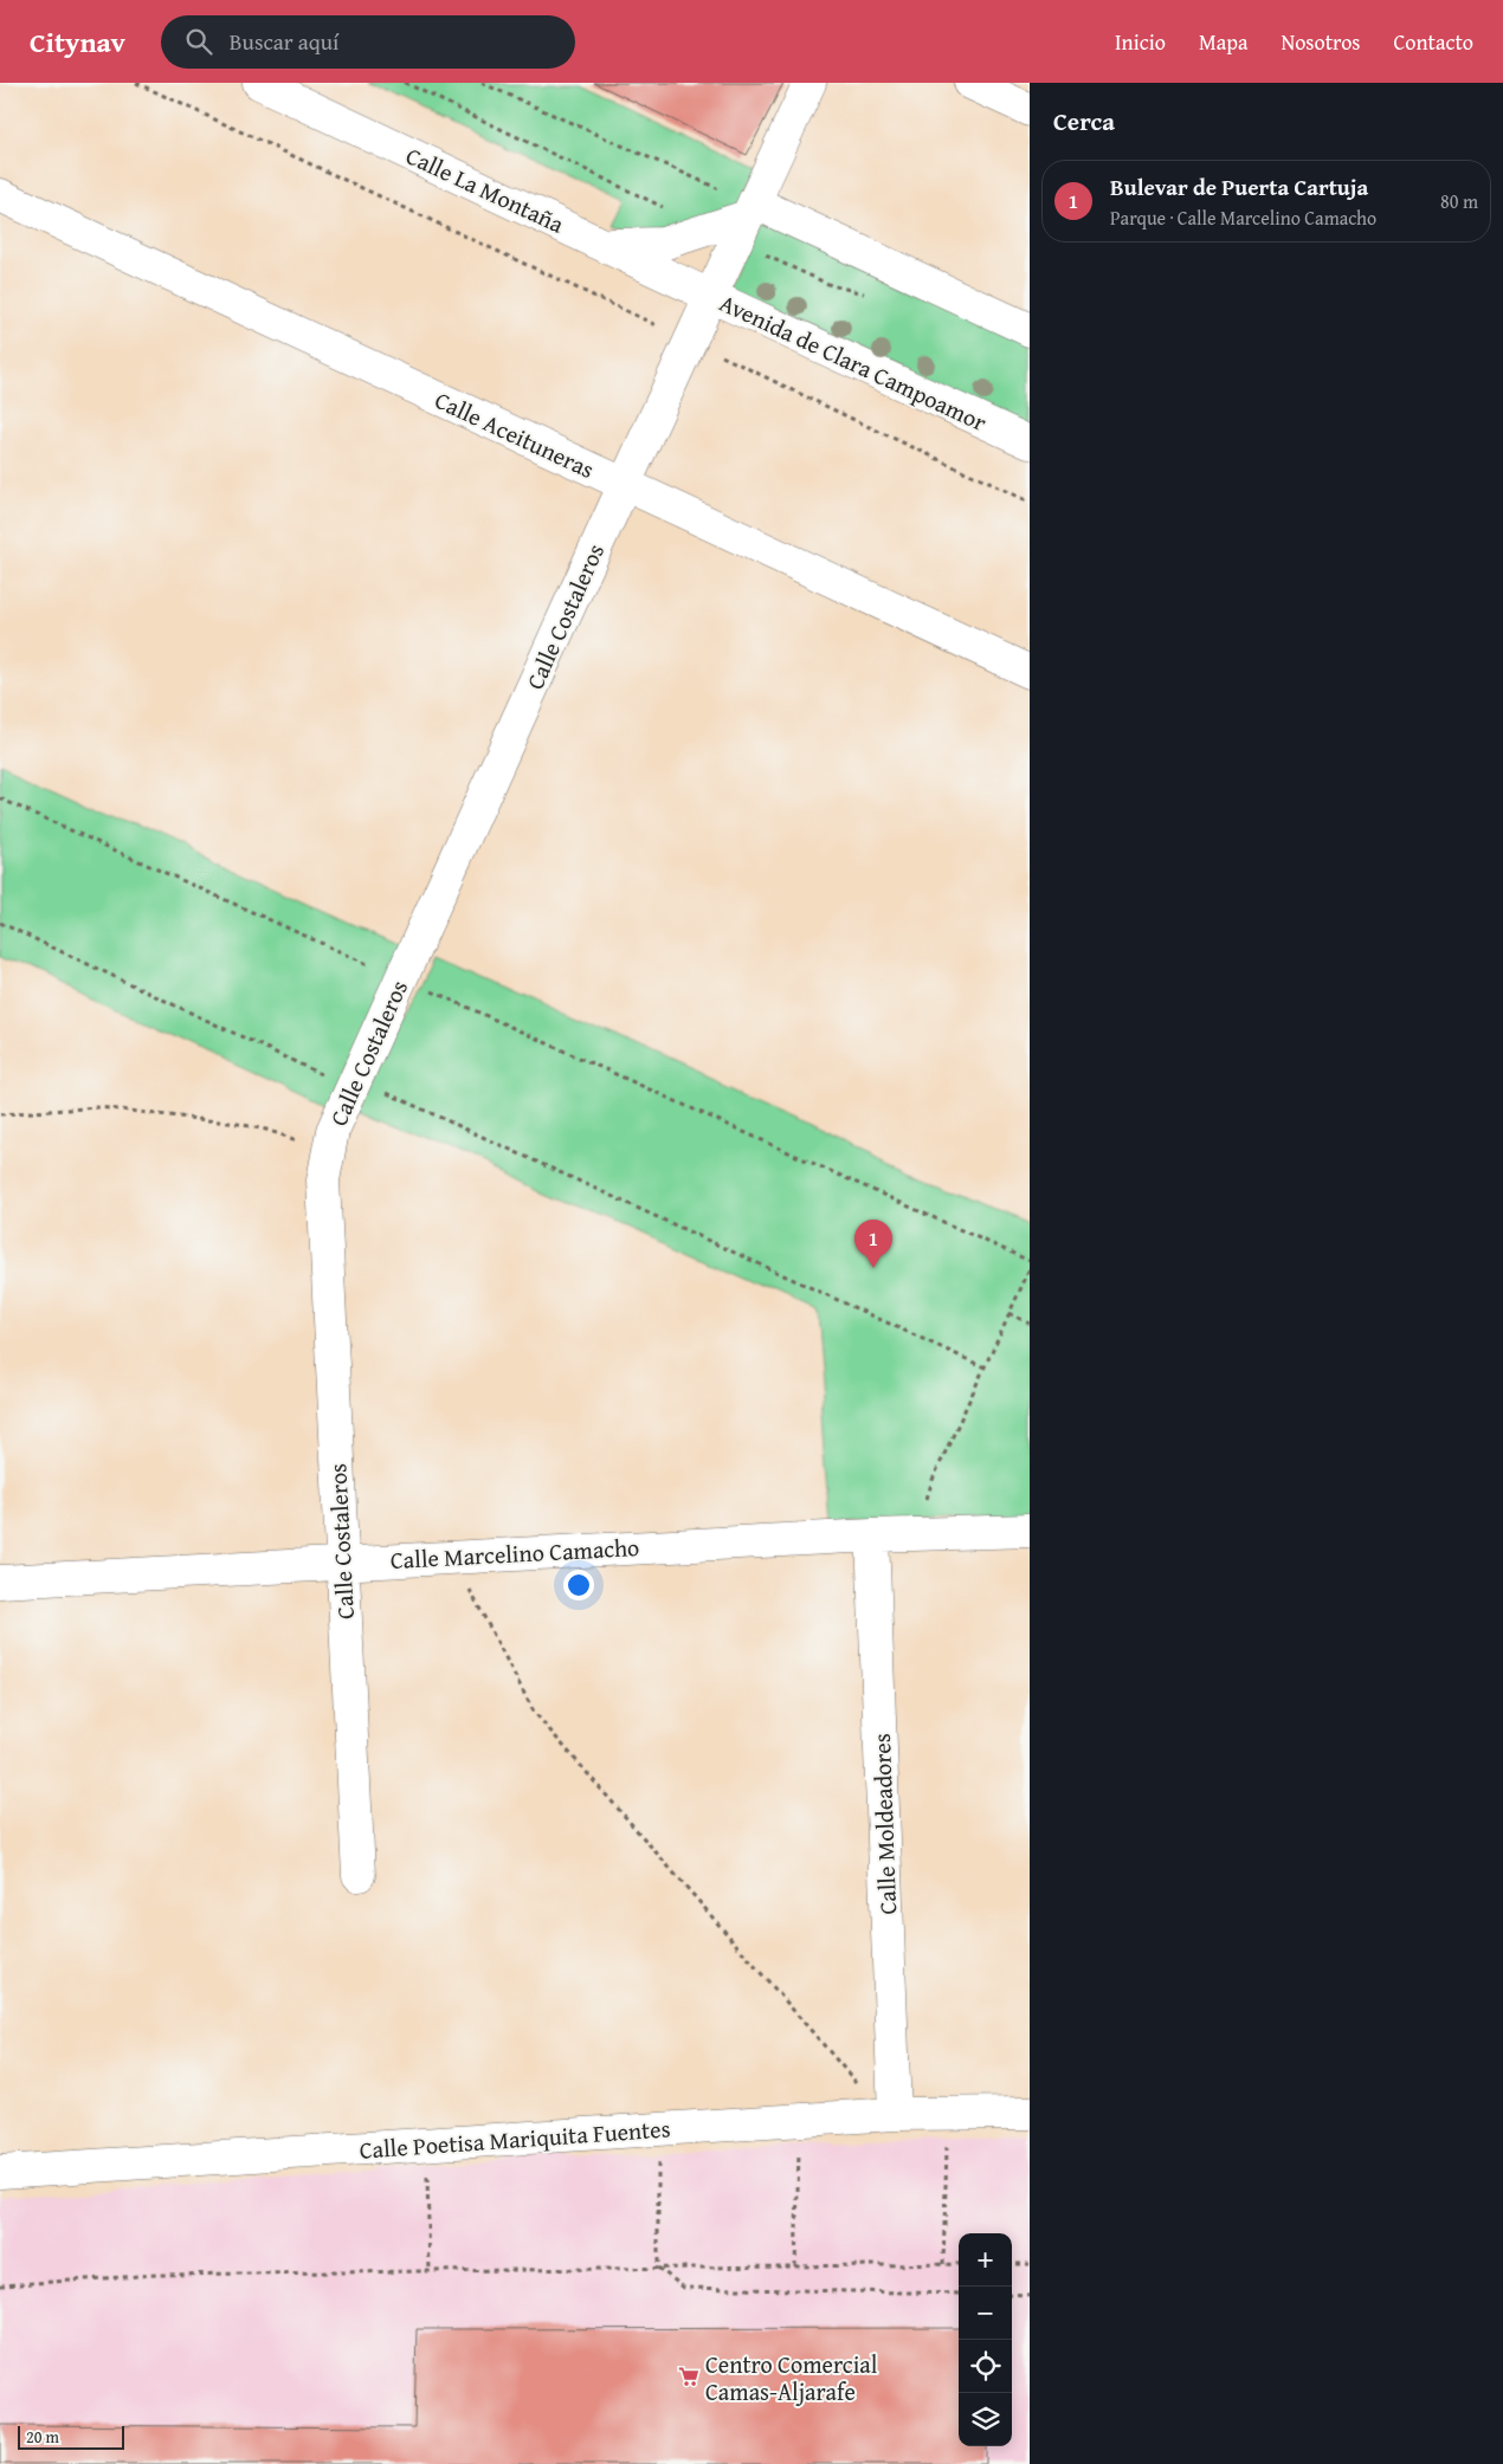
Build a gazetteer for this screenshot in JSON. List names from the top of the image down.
{
  "streets": {
    "street": [
      "Calle La Montaña",
      "Avenida de Clara Campoamor",
      "Calle Aceituneras",
      "Calle Costaleros",
      "Calle Marcelino Camacho",
      "Calle Moldeadores",
      "Calle Poetisa Mariquita Fuentes"
    ]
  },
  "crossings": [
    ["Calle La Montaña", "Avenida de Clara Campoamor"],
    ["Calle La Montaña", "Calle Costaleros"],
    ["Avenida de Clara Campoamor", "Calle Costaleros"],
    ["Calle Aceituneras", "Calle Costaleros"],
    ["Calle Costaleros", "Calle Marcelino Camacho"],
    ["Calle Marcelino Camacho", "Calle Moldeadores"],
    ["Calle Moldeadores", "Calle Poetisa Mariquita Fuentes"]
  ],
  "places": {
    "supermarket": ["Centro Comercial Camas-Aljarafe"]
  },
  "scale_bar": "20 m",
  "page": {
    "header": "Citynav",
    "search": "Buscar aquí",
    "nav": [
      "Inicio",
      "Mapa",
      "Nosotros",
      "Contacto"
    ],
    "heading": "Cerca",
    "list": [
      {
        "mark": "1",
        "name": "Bulevar de Puerta Cartuja",
        "note": "Parque · Calle Marcelino Camacho",
        "value": "80 m"
      }
    ],
    "pins": "1",
    "map_buttons": ["+", "−"],
    "scale": "20 m"
  }
}
